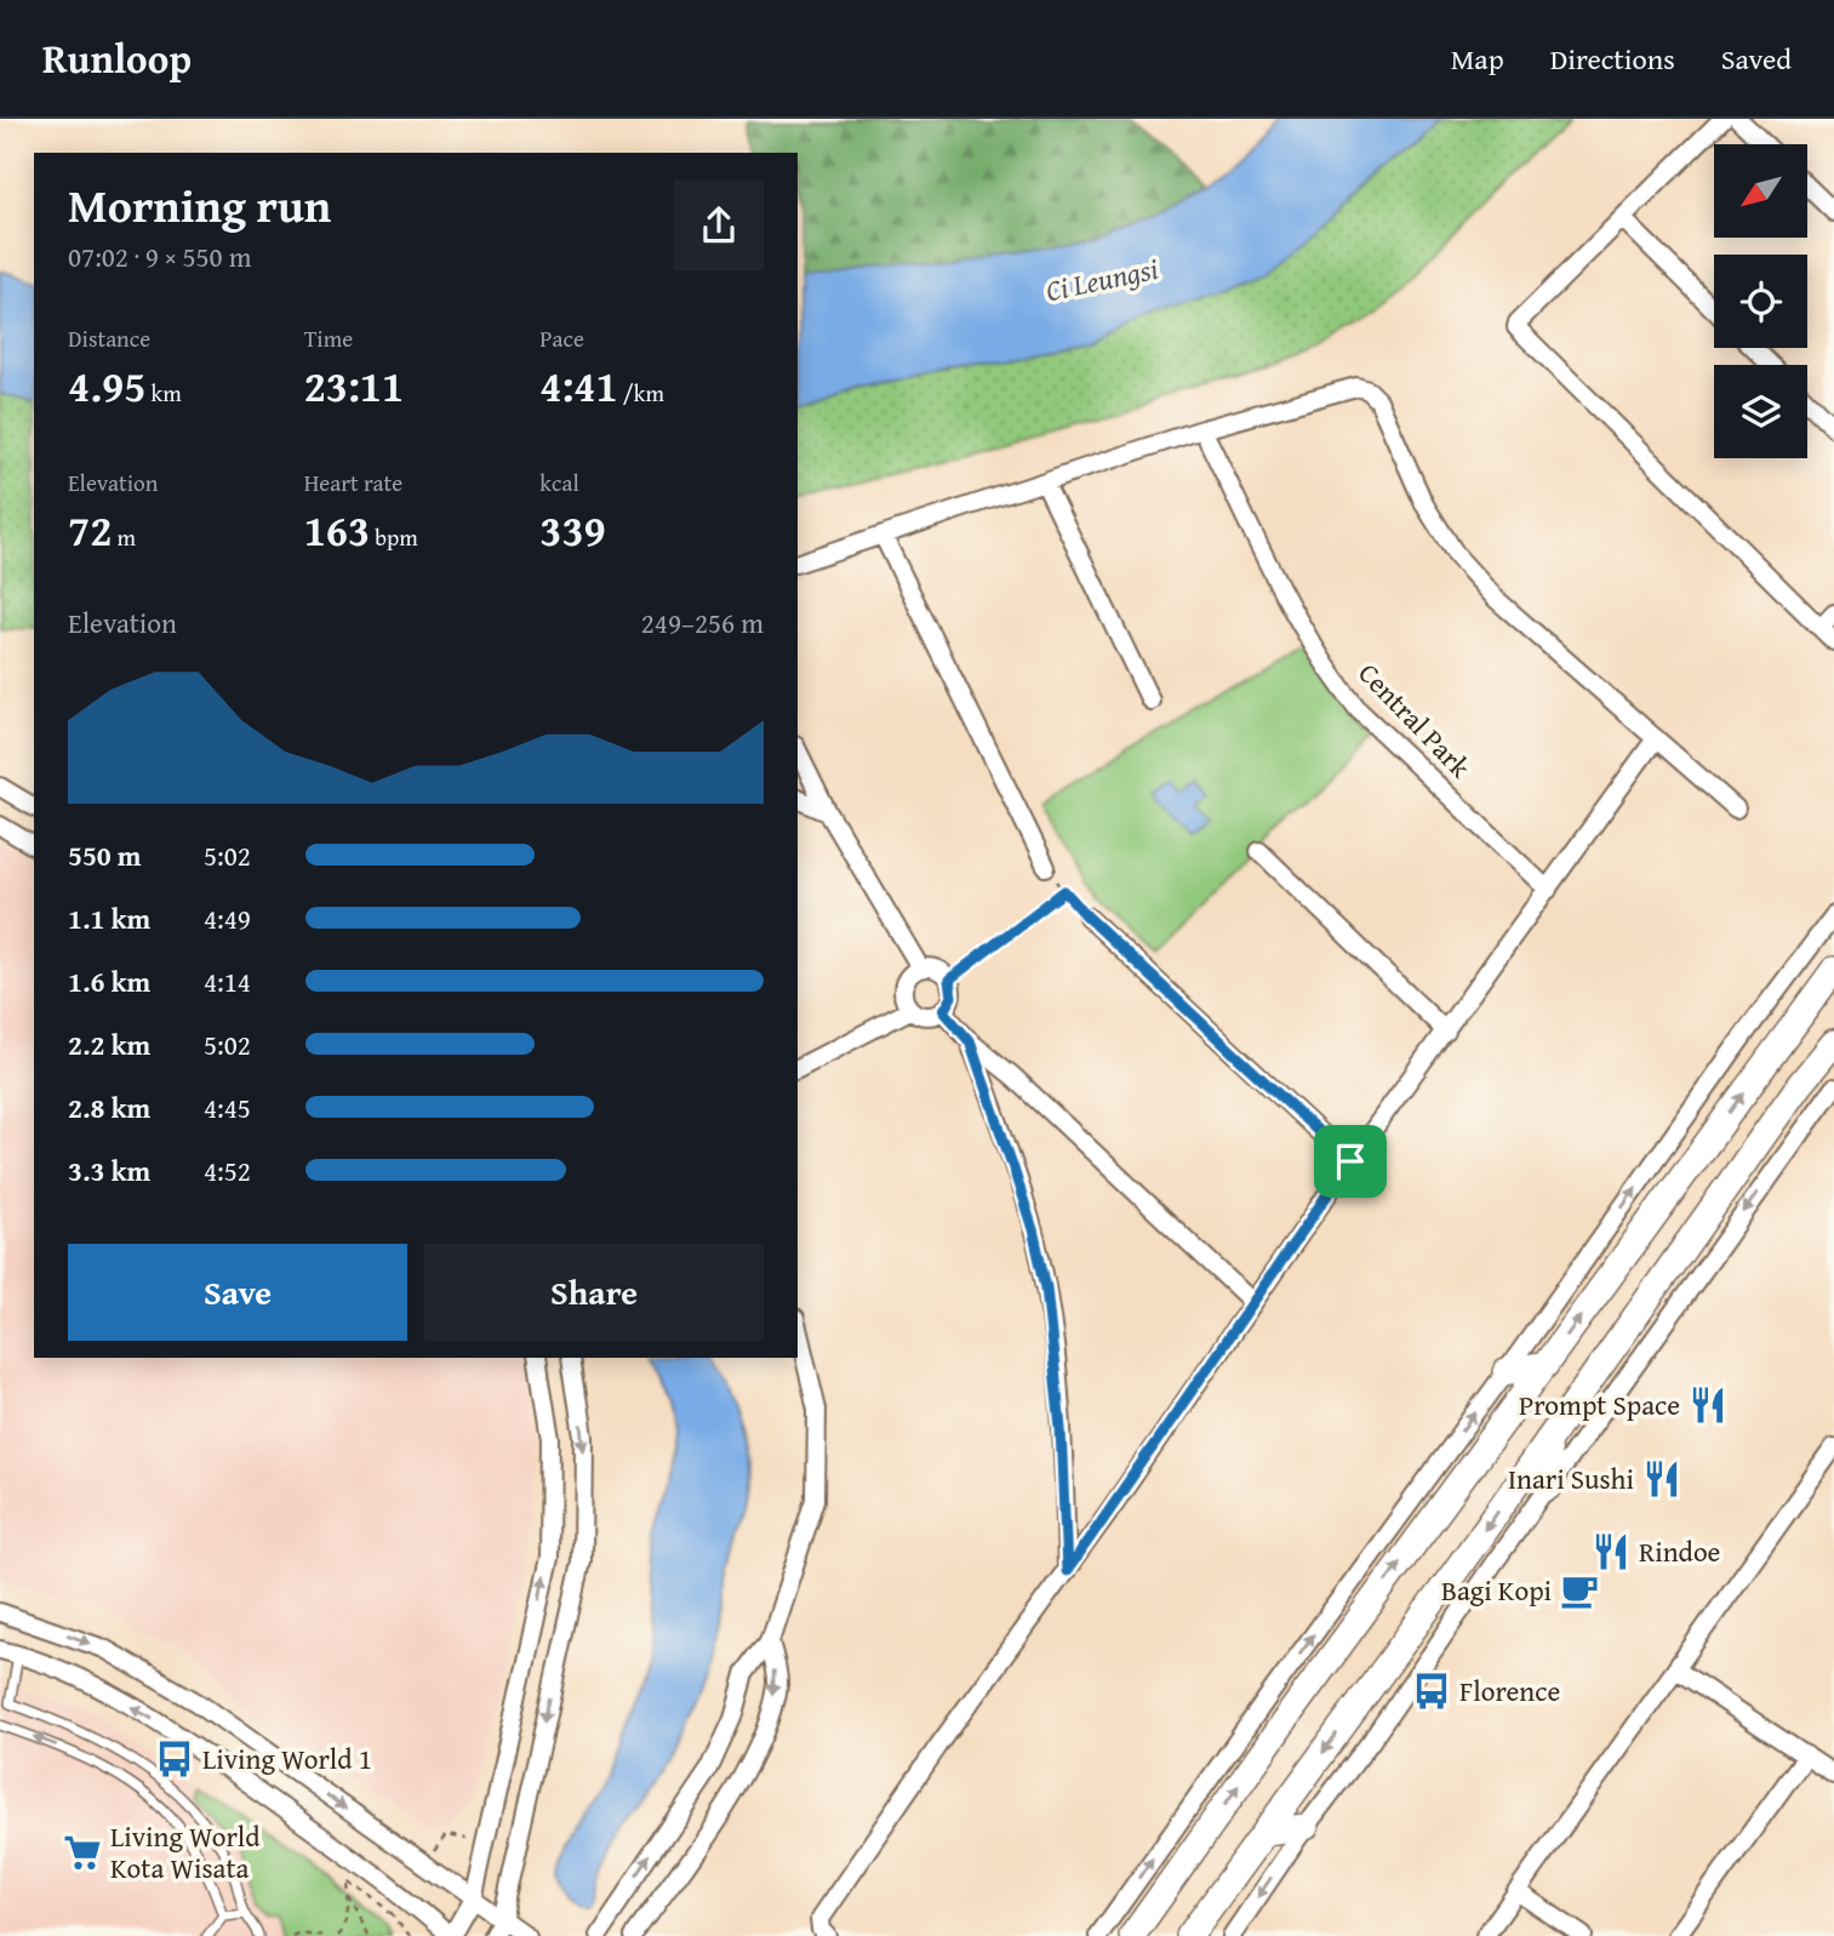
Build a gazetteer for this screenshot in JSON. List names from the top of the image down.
{
  "streets": {
    "street": ["Central Park"]
  },
  "water": ["Ci Leungsi"],
  "places": {
    "restaurant": ["Prompt Space", "Inari Sushi", "Rindoe"],
    "cafe": ["Bagi Kopi"],
    "bus stop": ["Florence", "Living World 1"],
    "supermarket": ["Living World Kota Wisata"]
  },
  "north": "bottom left",
  "page": {
    "header": "Runloop",
    "nav": ["Map", "Directions", "Saved"],
    "heading": ["Morning run", "07:02 · 9 × 550 m"],
    "stats": [
      ["Distance", "4.95 km"],
      ["Time", "23:11"],
      ["Pace", "4:41 /km"],
      ["Elevation", "72 m"],
      ["Heart rate", "163 bpm"],
      ["kcal", "339"]
    ],
    "chart": ["Elevation", "249–256 m"],
    "list": [
      {
        "name": "550 m",
        "note": "5:02"
      },
      {
        "name": "1.1 km",
        "note": "4:49"
      },
      {
        "name": "1.6 km",
        "note": "4:14"
      },
      {
        "name": "2.2 km",
        "note": "5:02"
      },
      {
        "name": "2.8 km",
        "note": "4:45"
      },
      {
        "name": "3.3 km",
        "note": "4:52"
      }
    ],
    "buttons": ["Save", "Share"]
  }
}
